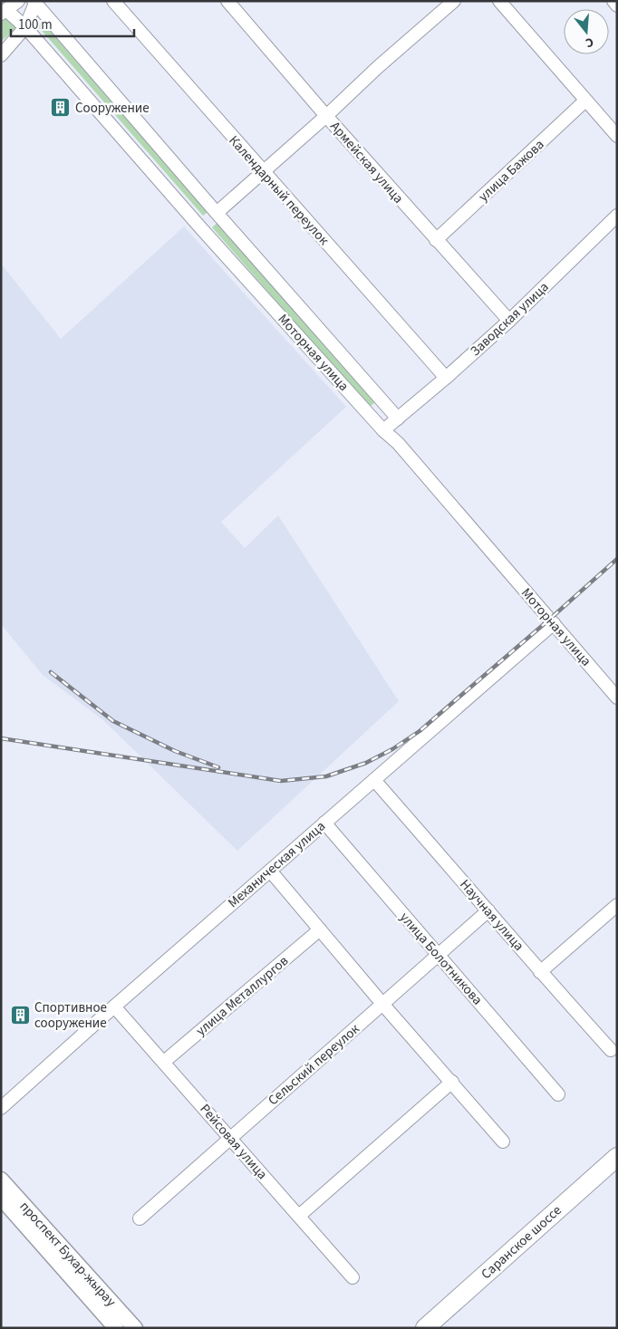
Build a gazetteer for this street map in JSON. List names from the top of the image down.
{
  "streets": {
    "highway": ["Саранское шоссе"],
    "main road": ["проспект Бухар-жырау"],
    "street": [
      "Армейская улица",
      "улица Бажова",
      "Календарный переулок",
      "Заводская улица",
      "Моторная улица",
      "Механическая улица",
      "Научная улица",
      "улица Болотникова",
      "улица Металлургов",
      "Сельский переулок",
      "Рейсовая улица"
    ]
  },
  "crossings": [
    ["Армейская улица", "улица Бажова"],
    ["Армейская улица", "Заводская улица"],
    ["Календарный переулок", "Заводская улица"],
    ["Заводская улица", "Моторная улица"],
    ["Моторная улица", "Механическая улица"],
    ["Механическая улица", "Научная улица"],
    ["Механическая улица", "улица Болотникова"],
    ["Механическая улица", "Рейсовая улица"],
    ["Научная улица", "Сельский переулок"],
    ["улица Болотникова", "Сельский переулок"],
    ["улица Металлургов", "Рейсовая улица"],
    ["Сельский переулок", "Рейсовая улица"]
  ],
  "places": {
    "building": ["Сооружение", "Спортивное сооружение"]
  },
  "scale_bar": "100 m",
  "north": "bottom"
}
